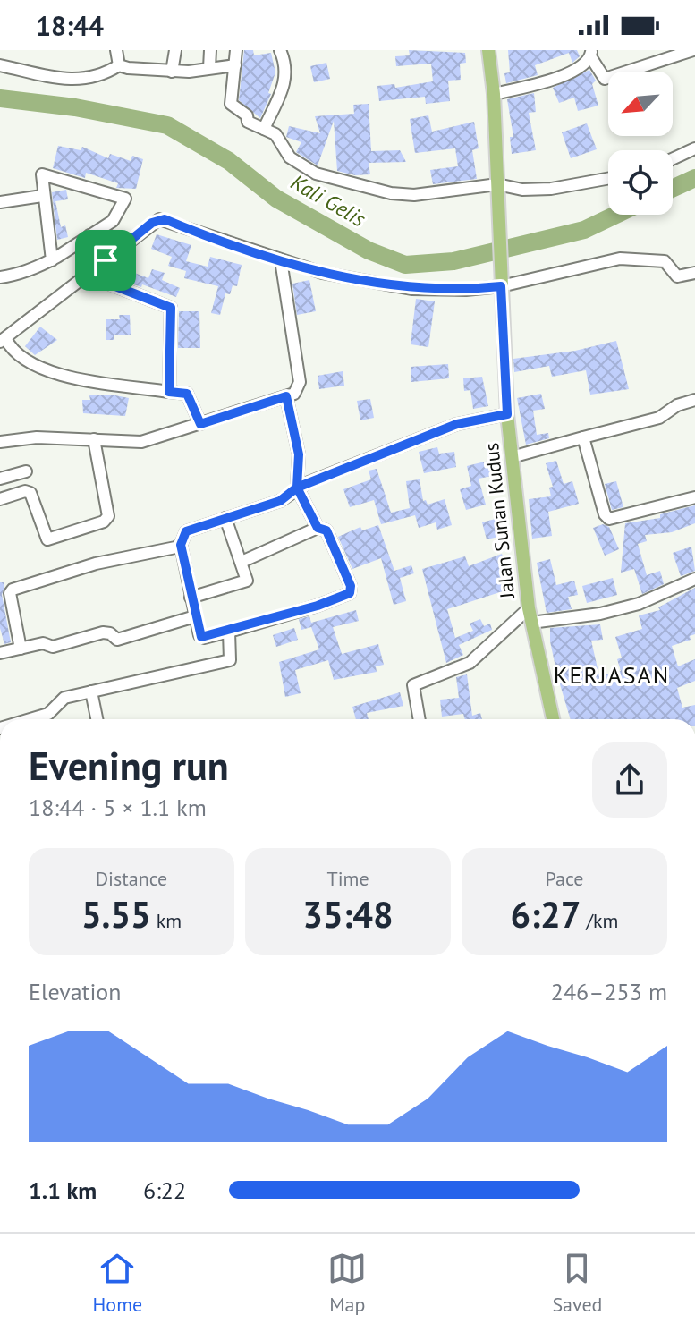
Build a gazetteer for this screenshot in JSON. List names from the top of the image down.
{
  "streets": {
    "main road": ["Jalan Sunan Kudus"]
  },
  "districts": ["KERJASAN"],
  "water": ["Kali Gelis"],
  "north": "bottom left",
  "page": {
    "status": "18:44",
    "heading": ["Evening run", "18:44 · 5 × 1.1 km"],
    "stats": [
      ["Distance", "5.55 km"],
      ["Time", "35:48"],
      ["Pace", "6:27 /km"]
    ],
    "chart": ["Elevation", "246–253 m"],
    "list": [
      {
        "name": "1.1 km",
        "note": "6:22"
      }
    ],
    "tabs": ["Home", "Map", "Saved"]
  }
}
